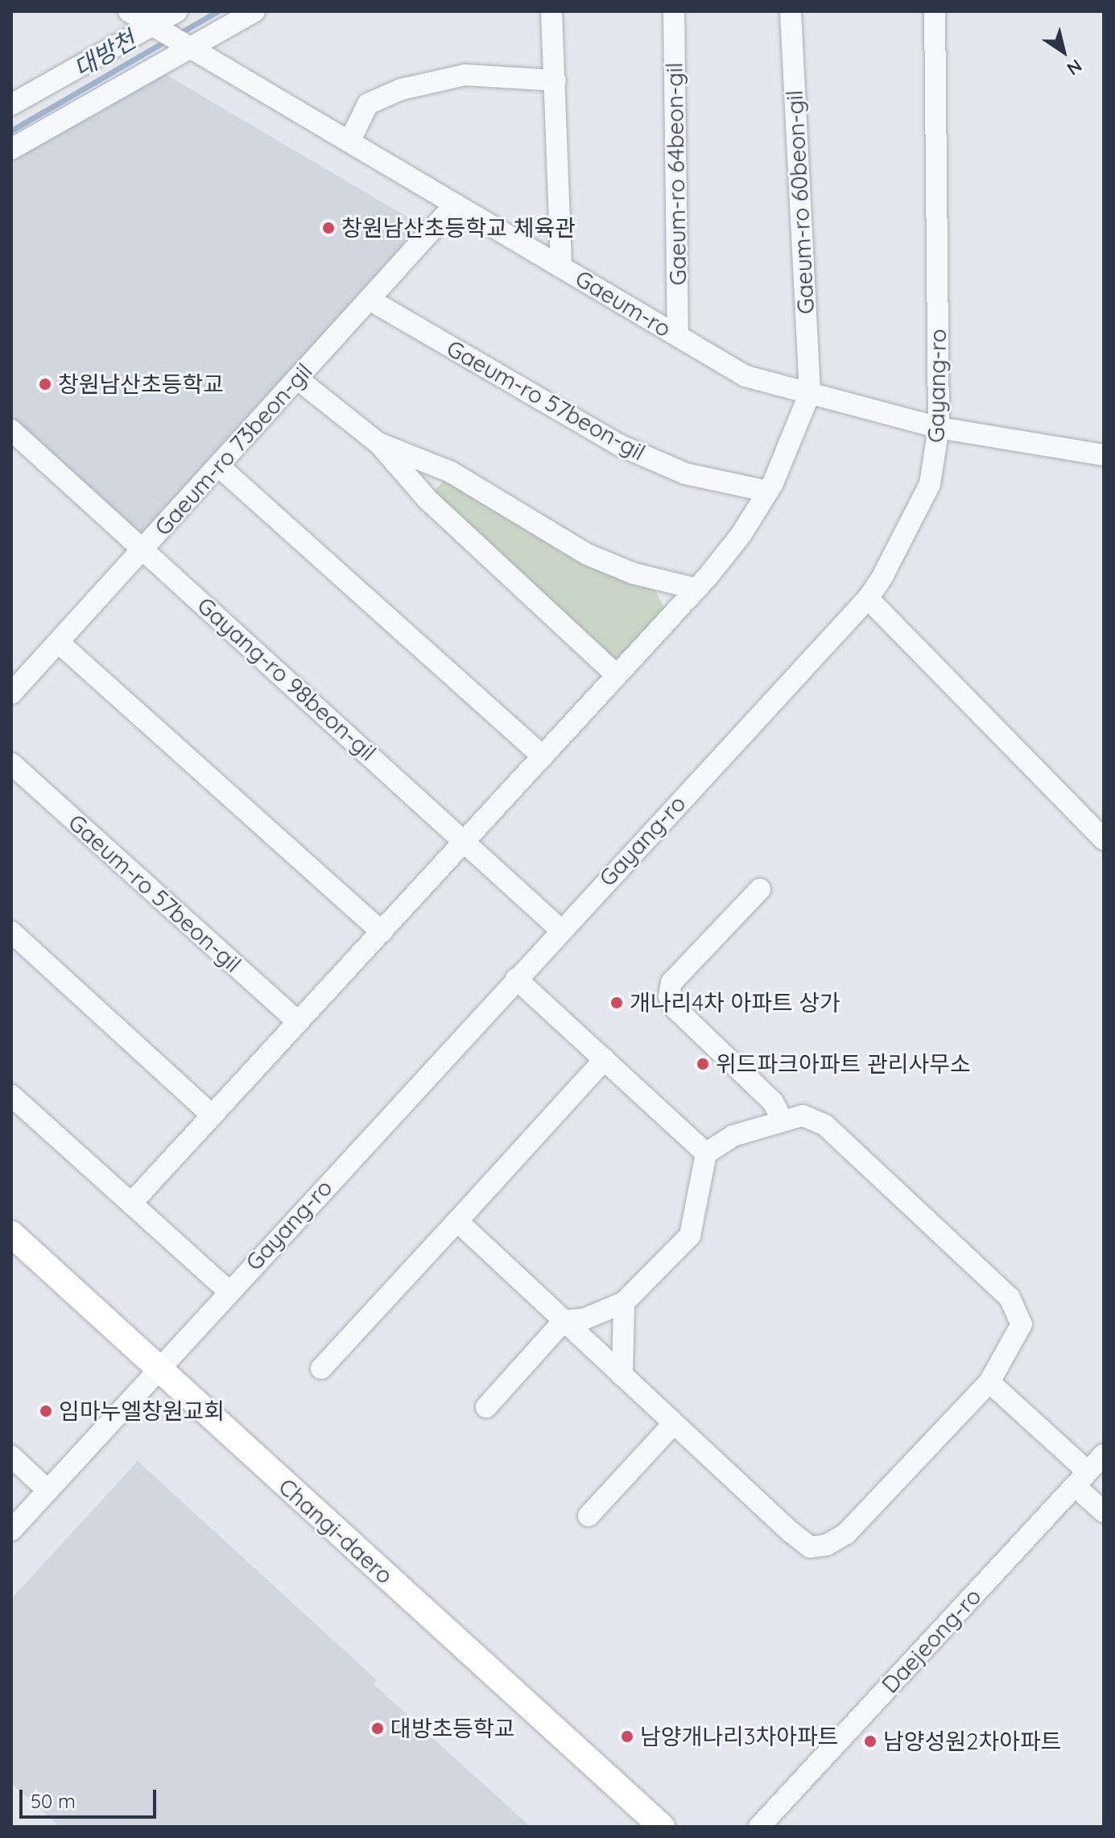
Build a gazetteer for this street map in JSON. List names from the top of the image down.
{
  "streets": {
    "main road": ["Changi-daero"],
    "street": [
      "Gaeum-ro 64beon-gil",
      "Gaeum-ro 60beon-gil",
      "Gaeum-ro",
      "Gayang-ro",
      "Gaeum-ro 57beon-gil",
      "Gaeum-ro 73beon-gil",
      "Gayang-ro 98beon-gil",
      "Daejeong-ro"
    ]
  },
  "crossings": [
    ["Gaeum-ro 64beon-gil", "Gaeum-ro"],
    ["Gaeum-ro 60beon-gil", "Gaeum-ro"],
    ["Gaeum-ro", "Gayang-ro"],
    ["Gaeum-ro", "Gaeum-ro 73beon-gil"],
    ["Gayang-ro", "Gayang-ro 98beon-gil"],
    ["Gayang-ro", "Changi-daero"],
    ["Gaeum-ro 57beon-gil", "Gaeum-ro 73beon-gil"],
    ["Gaeum-ro 73beon-gil", "Gayang-ro 98beon-gil"]
  ],
  "water": ["대방천"],
  "places": [
    "창원남산초등학교 체육관",
    "창원남산초등학교",
    "개나리4차 아파트 상가",
    "위드파크아파트 관리사무소",
    "임마누엘창원교회",
    "대방초등학교",
    "남양개나리3차아파트",
    "남양성원2차아파트"
  ],
  "scale_bar": "50 m",
  "north": "bottom right"
}
